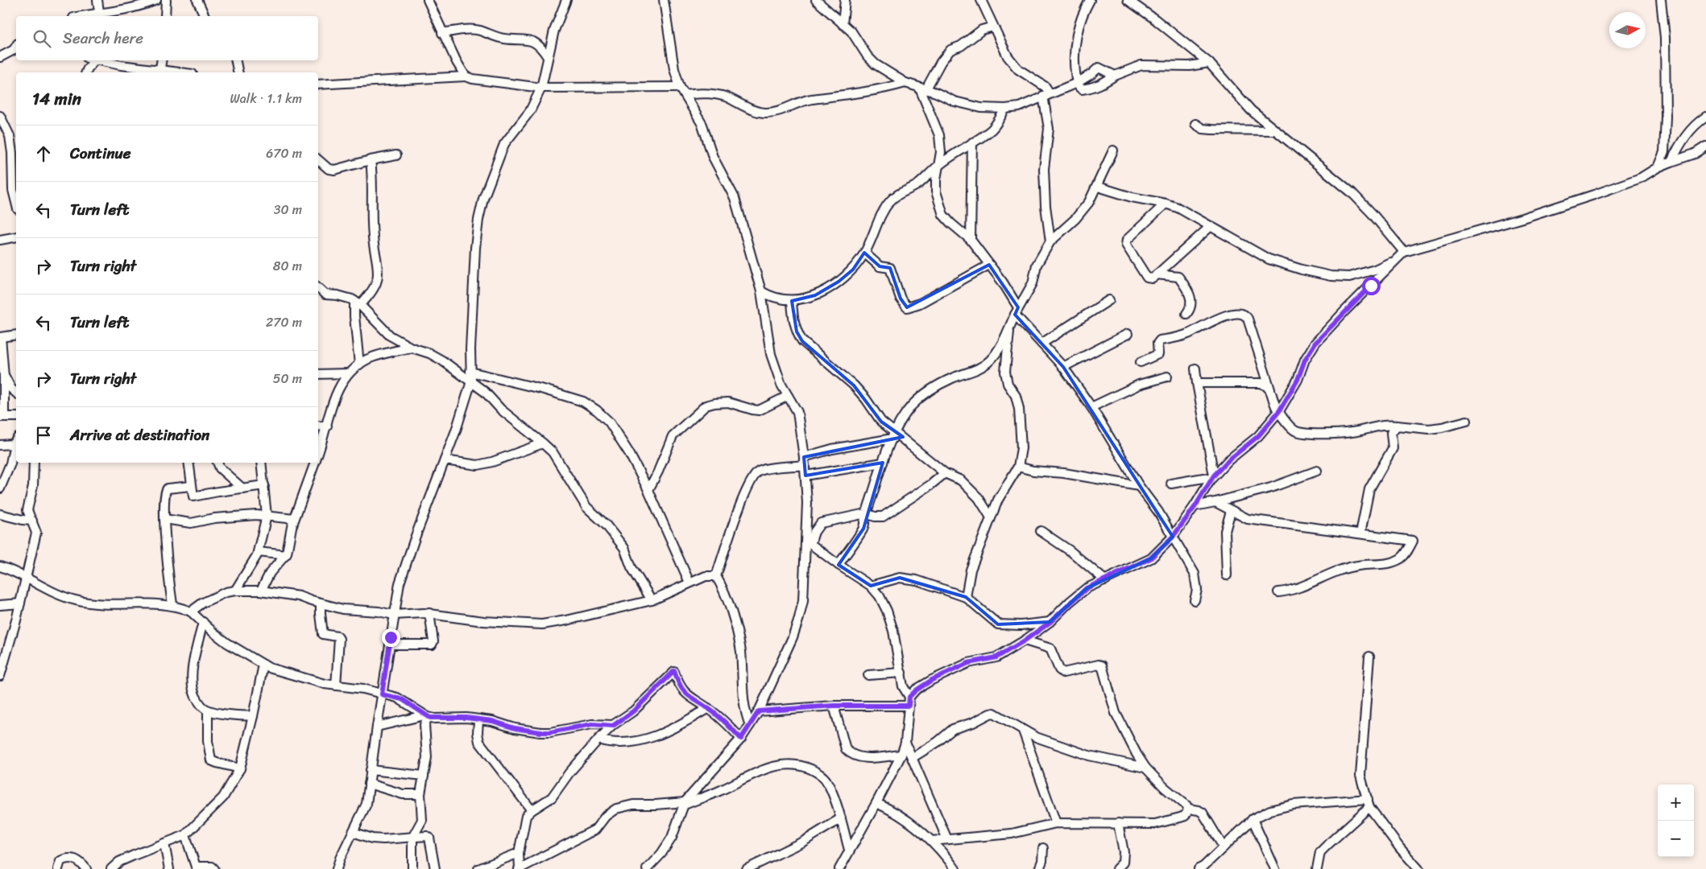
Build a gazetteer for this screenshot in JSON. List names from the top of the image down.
{
  "north": "right",
  "page": {
    "search": "Search here",
    "heading": ["14 min", "Walk · 1.1 km"],
    "list": [
      ["Continue", "670 m"],
      ["Turn left", "30 m"],
      ["Turn right", "80 m"],
      ["Turn left", "270 m"],
      ["Turn right", "50 m"],
      "Arrive at destination"
    ],
    "map_buttons": ["+", "−"]
  }
}
